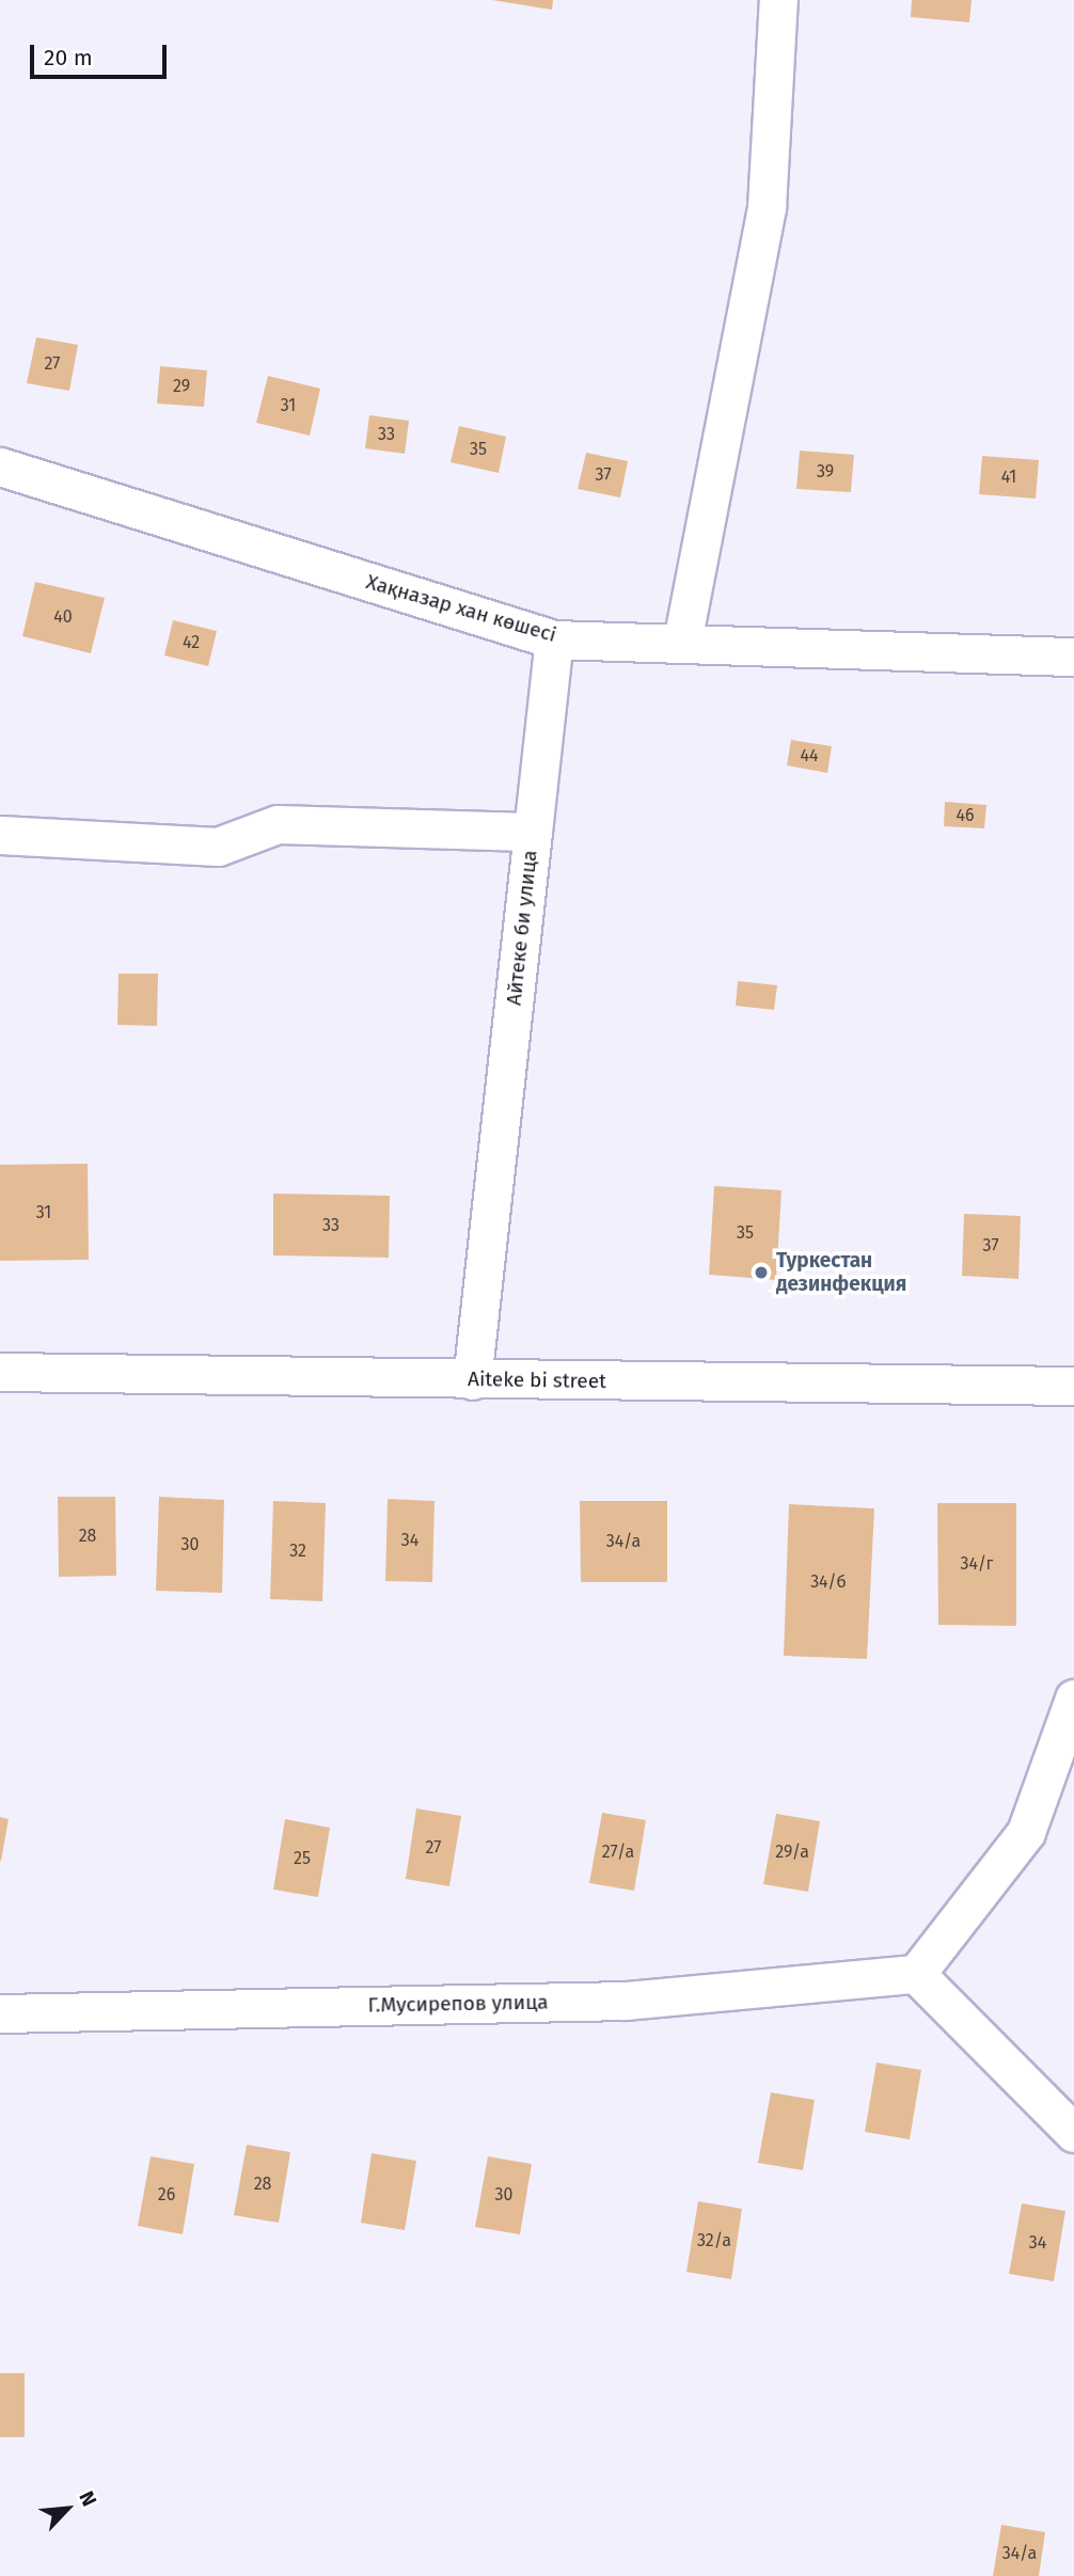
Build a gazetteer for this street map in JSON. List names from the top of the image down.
{
  "streets": {
    "street": [
      "Хақназар хан көшесі",
      "Айтеке би улица",
      "Aiteke bi street",
      "Г.Мусирепов улица"
    ]
  },
  "crossings": [
    ["Айтеке би улица", "Aiteke bi street"]
  ],
  "places": ["Туркестан дезинфекция"],
  "house_numbers": [
    "27",
    "29",
    "31",
    "33",
    "35",
    "39",
    "37",
    "41",
    "40",
    "42",
    "44",
    "46",
    "31",
    "33",
    "35",
    "37",
    "28",
    "34",
    "34/а",
    "30",
    "32",
    "34/г",
    "34/б",
    "27",
    "27/а",
    "29/а",
    "25",
    "28",
    "26",
    "30",
    "32/а",
    "34",
    "34/а"
  ],
  "scale_bar": "20 m",
  "north": "top right"
}
